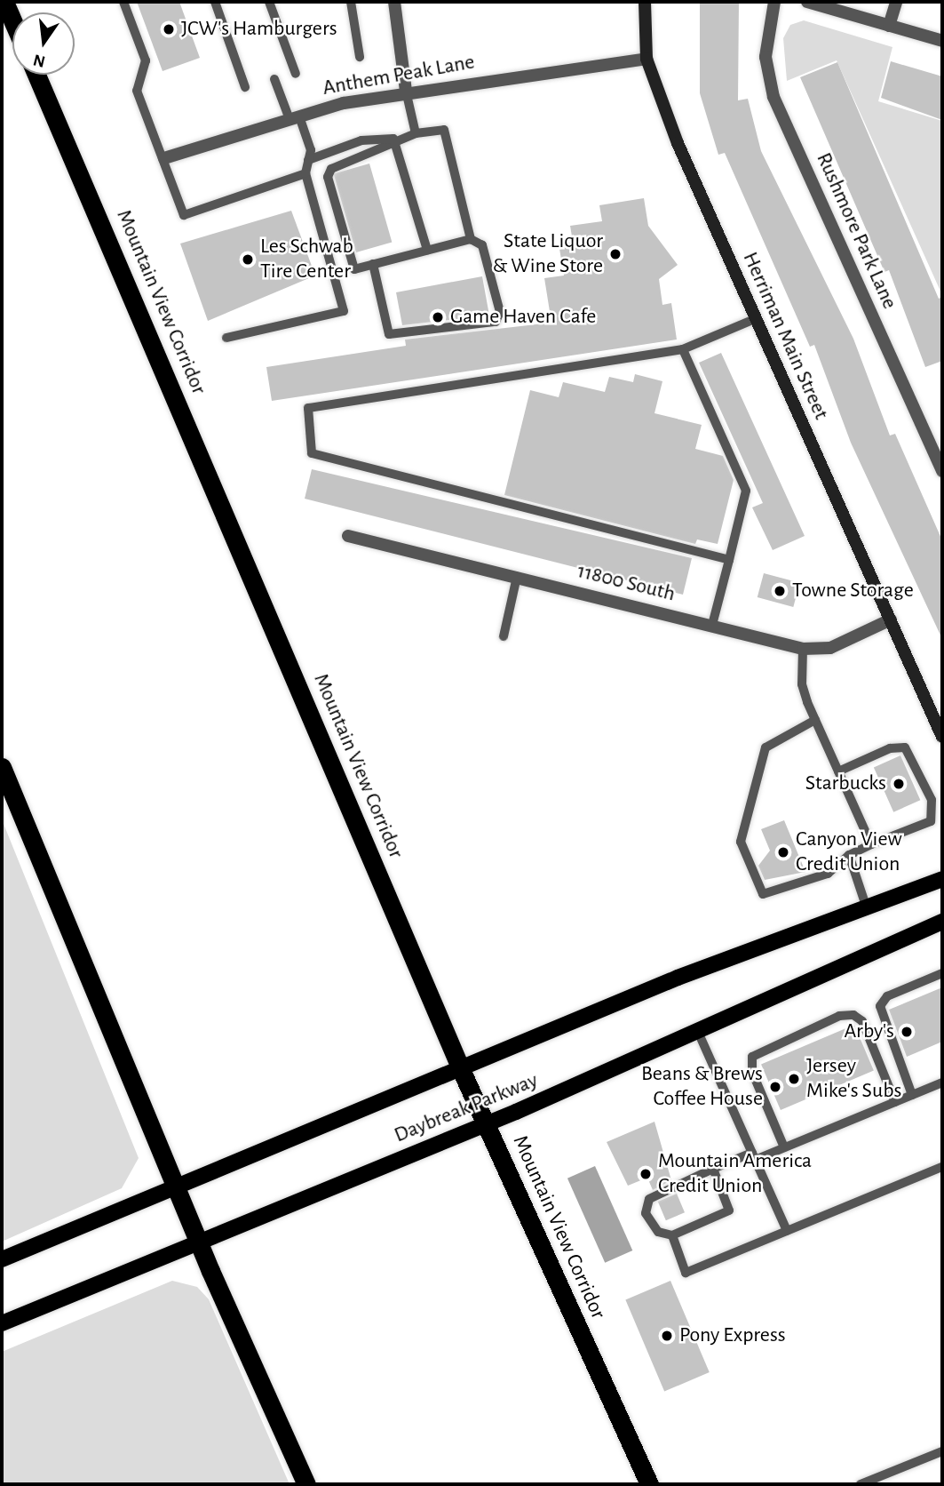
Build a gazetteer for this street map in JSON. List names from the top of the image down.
{
  "streets": {
    "highway": ["Mountain View Corridor"],
    "main road": ["Daybreak Parkway"],
    "street": [
      "Anthem Peak Lane",
      "Rushmore Park Lane",
      "Herriman Main Street",
      "11800 South"
    ]
  },
  "crossings": [
    ["Anthem Peak Lane", "Herriman Main Street"],
    ["Mountain View Corridor", "Daybreak Parkway"],
    ["Herriman Main Street", "11800 South"]
  ],
  "places": [
    "JCW's Hamburgers",
    "State Liquor & Wine Store",
    "Les Schwab Tire Center",
    "Game Haven Cafe",
    "Towne Storage",
    "Starbucks",
    "Canyon View Credit Union",
    "Arby's",
    "Jersey Mike's Subs",
    "Beans & Brews Coffee House",
    "Mountain America Credit Union",
    "Pony Express"
  ],
  "north": "bottom"
}
